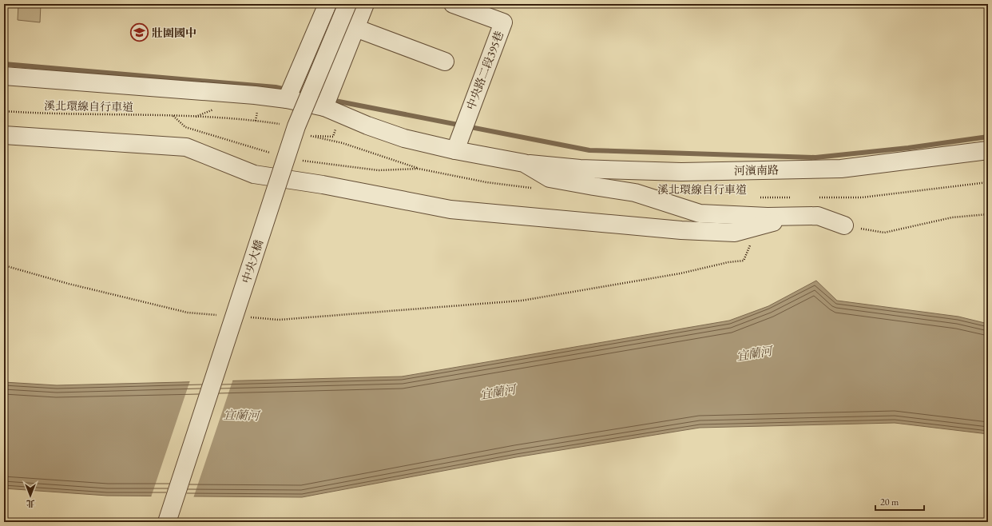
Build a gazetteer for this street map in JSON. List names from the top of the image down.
{
  "streets": {
    "street": ["中央路二段395巷", "河濱南路", "中央大橋"],
    "path": ["溪北環線自行車道"]
  },
  "crossings": [
    ["中央路二段395巷", "河濱南路"]
  ],
  "water": ["宜蘭河"],
  "places": {
    "school or university": ["壯圍國中"]
  },
  "scale_bar": "20 m",
  "north": "bottom"
}
